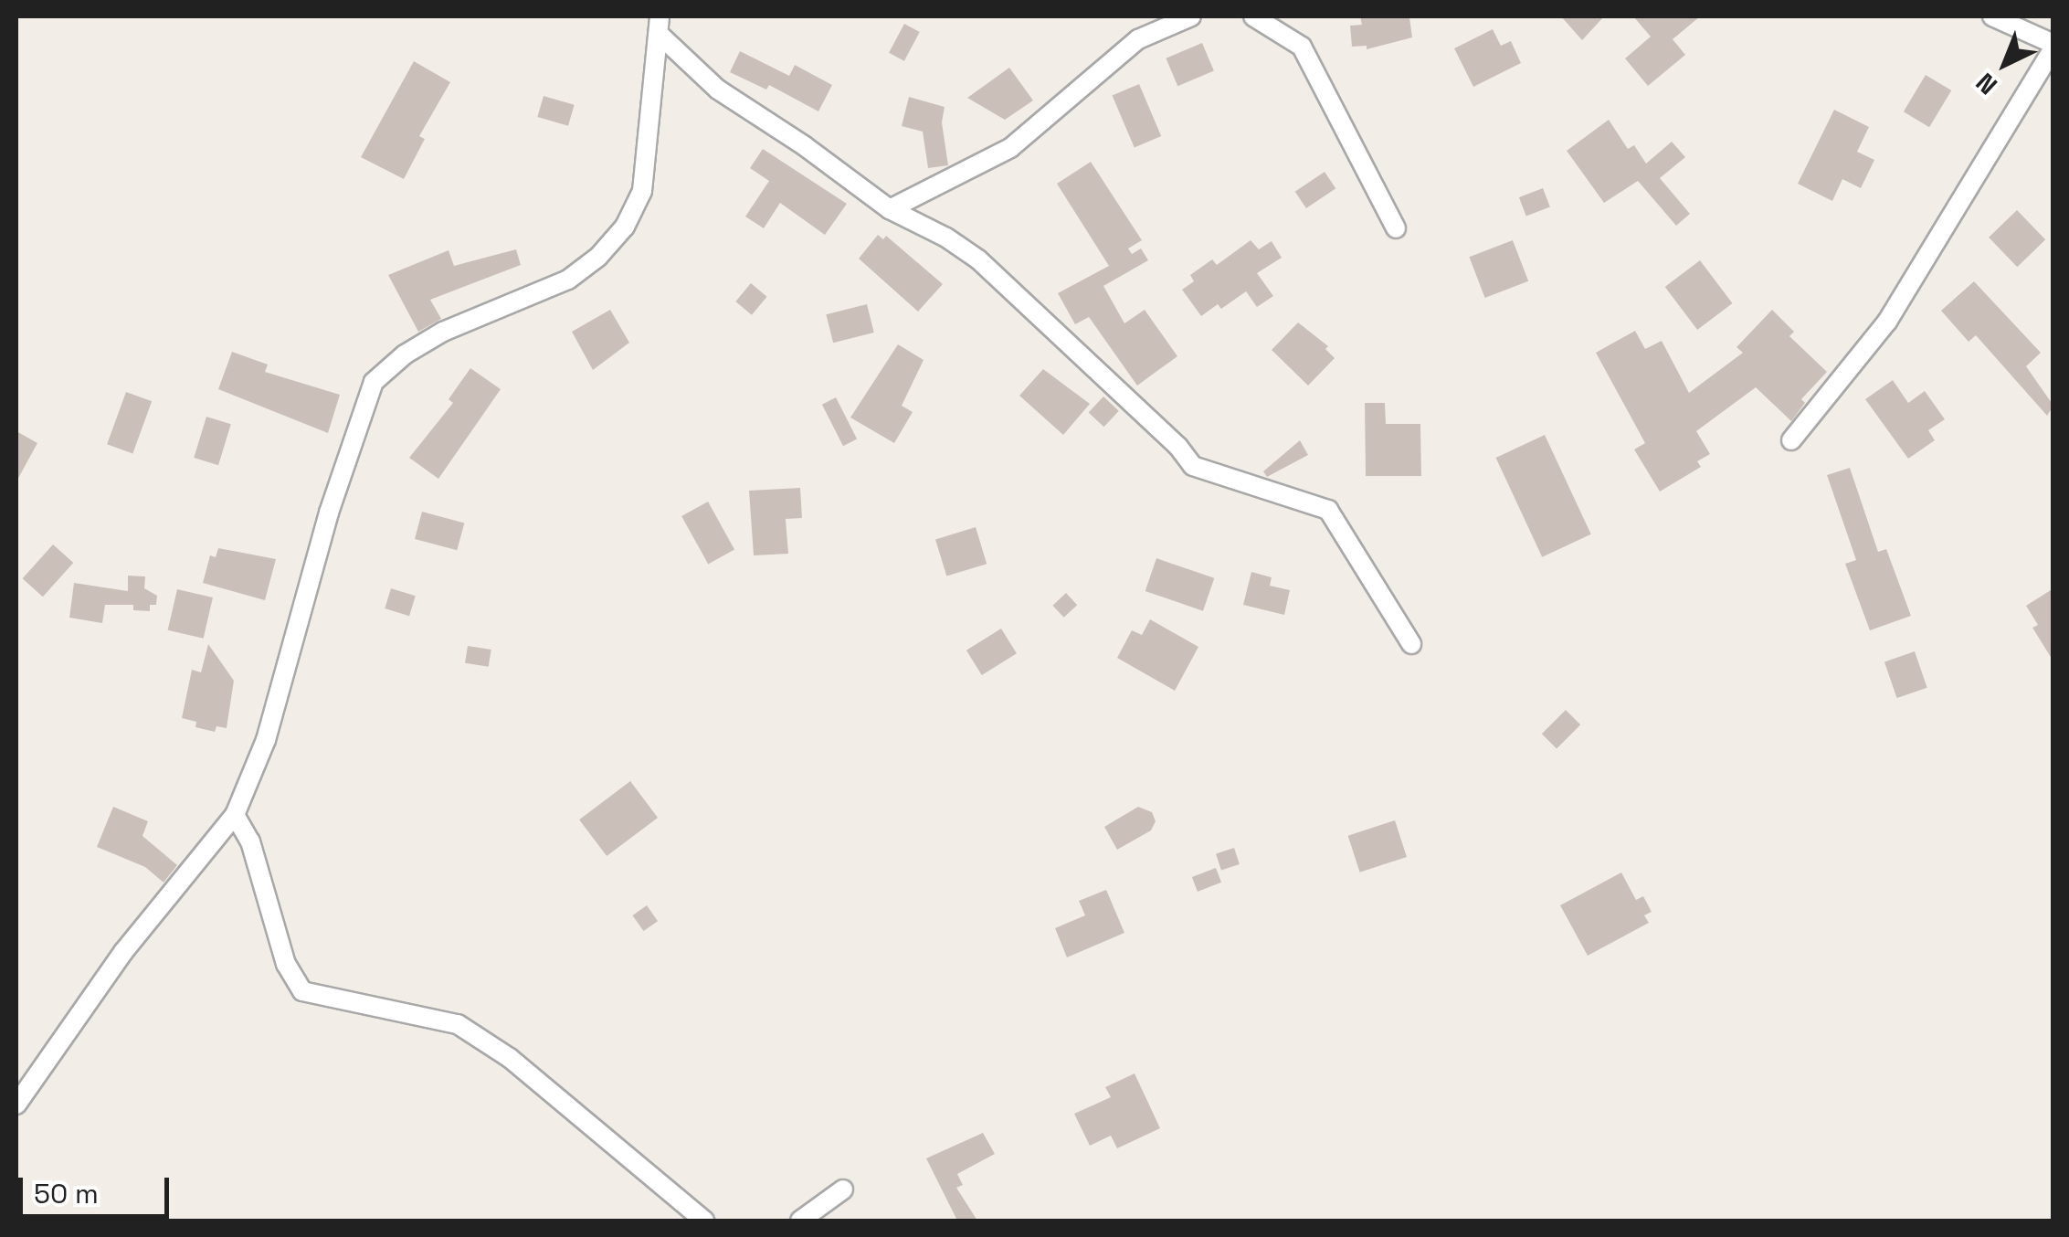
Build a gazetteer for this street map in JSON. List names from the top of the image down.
{
  "scale_bar": "50 m",
  "north": "bottom left"
}
